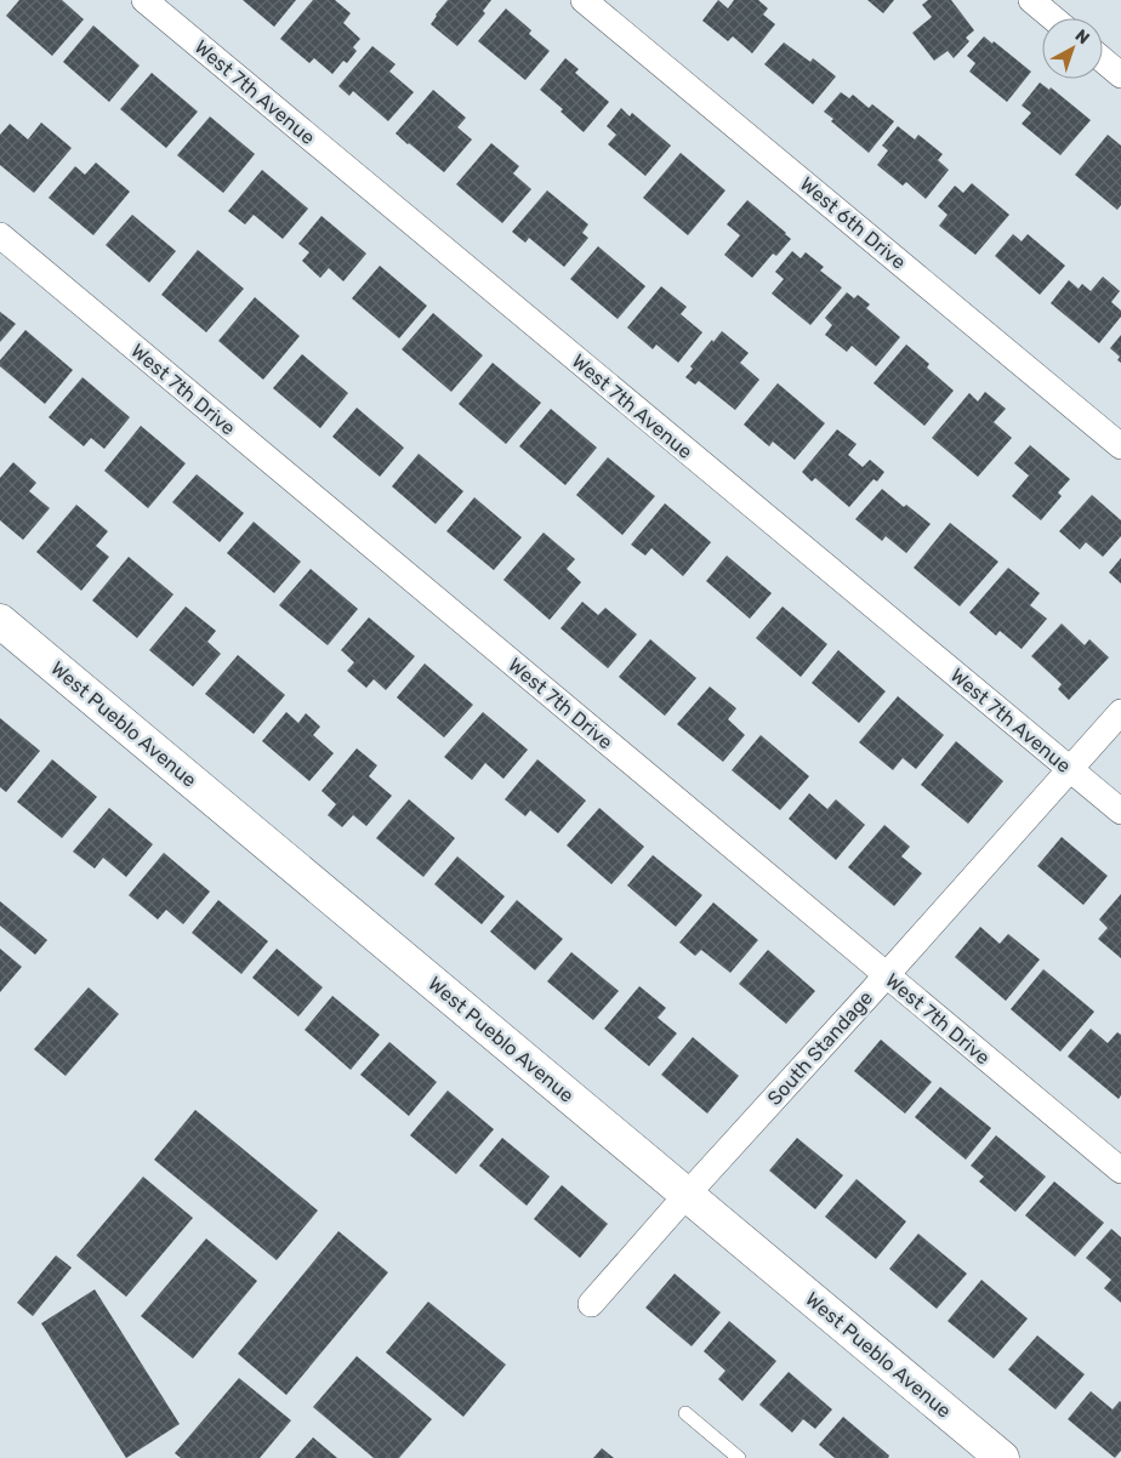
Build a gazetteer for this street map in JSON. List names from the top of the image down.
{
  "streets": {
    "street": [
      "West 7th Avenue",
      "West 6th Drive",
      "West 7th Drive",
      "West Pueblo Avenue",
      "South Standage"
    ]
  },
  "crossings": [
    ["West 7th Avenue", "South Standage"],
    ["West 7th Drive", "South Standage"],
    ["West Pueblo Avenue", "South Standage"]
  ],
  "north": "top right"
}
